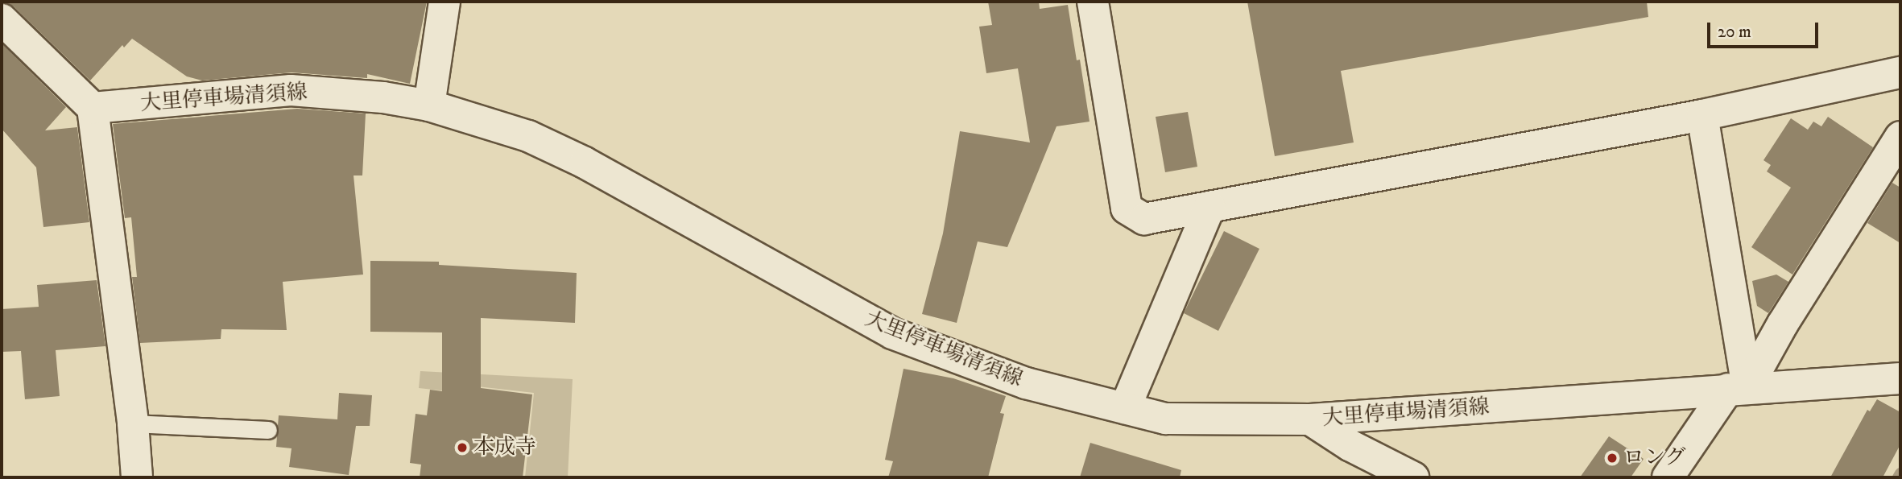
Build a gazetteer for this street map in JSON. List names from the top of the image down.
{
  "streets": {
    "street": ["大里停車場清須線"]
  },
  "places": ["本成寺", "ロング"],
  "scale_bar": "20 m"
}
